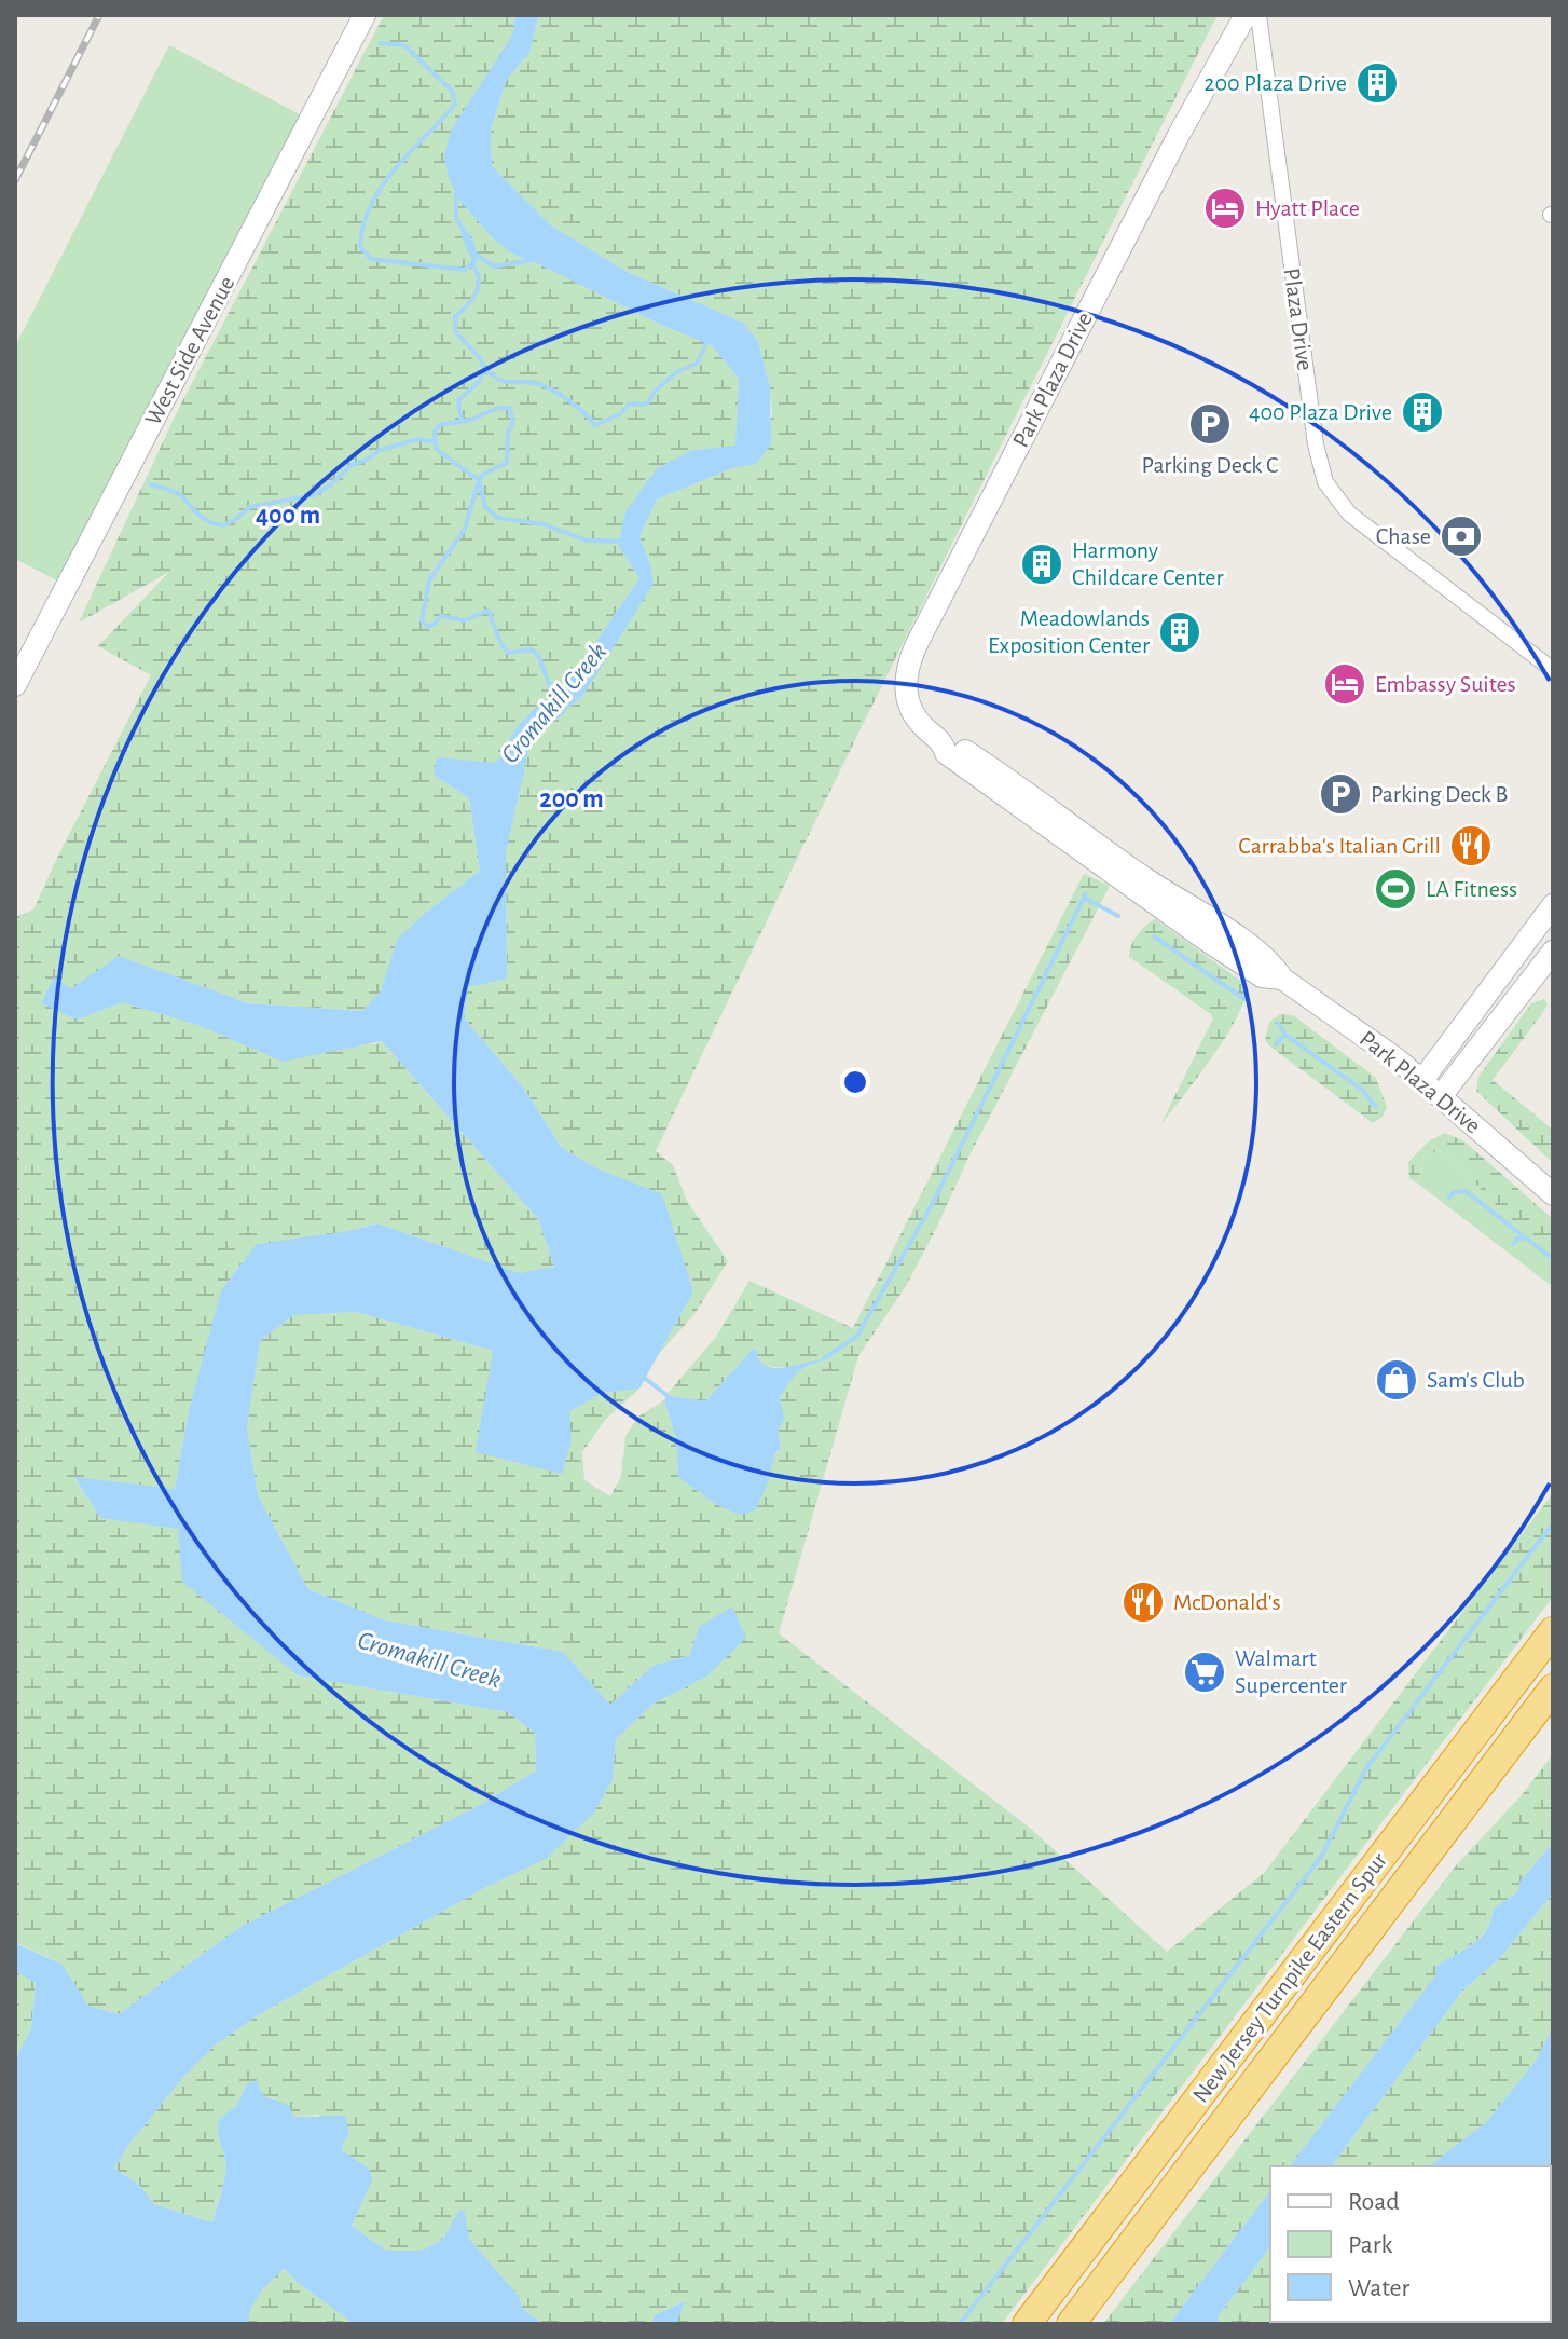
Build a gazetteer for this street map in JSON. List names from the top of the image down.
{
  "streets": {
    "highway": ["New Jersey Turnpike Eastern Spur"],
    "street": ["Plaza Drive", "West Side Avenue", "Park Plaza Drive"]
  },
  "water": ["Cromakill Creek"],
  "places": {
    "building": [
      "200 Plaza Drive",
      "400 Plaza Drive",
      "Harmony Childcare Center",
      "Meadowlands Exposition Center"
    ],
    "hotel": ["Hyatt Place", "Embassy Suites"],
    "parking": ["Parking Deck C", "Parking Deck B"],
    "bank": ["Chase"],
    "restaurant": ["Carrabba's Italian Grill", "McDonald's"],
    "sports": ["LA Fitness"],
    "shop": ["Sam's Club"],
    "supermarket": ["Walmart Supercenter"]
  },
  "legend": ["Road", "Park", "Water"],
  "rings": ["400 m", "200 m"]
}
